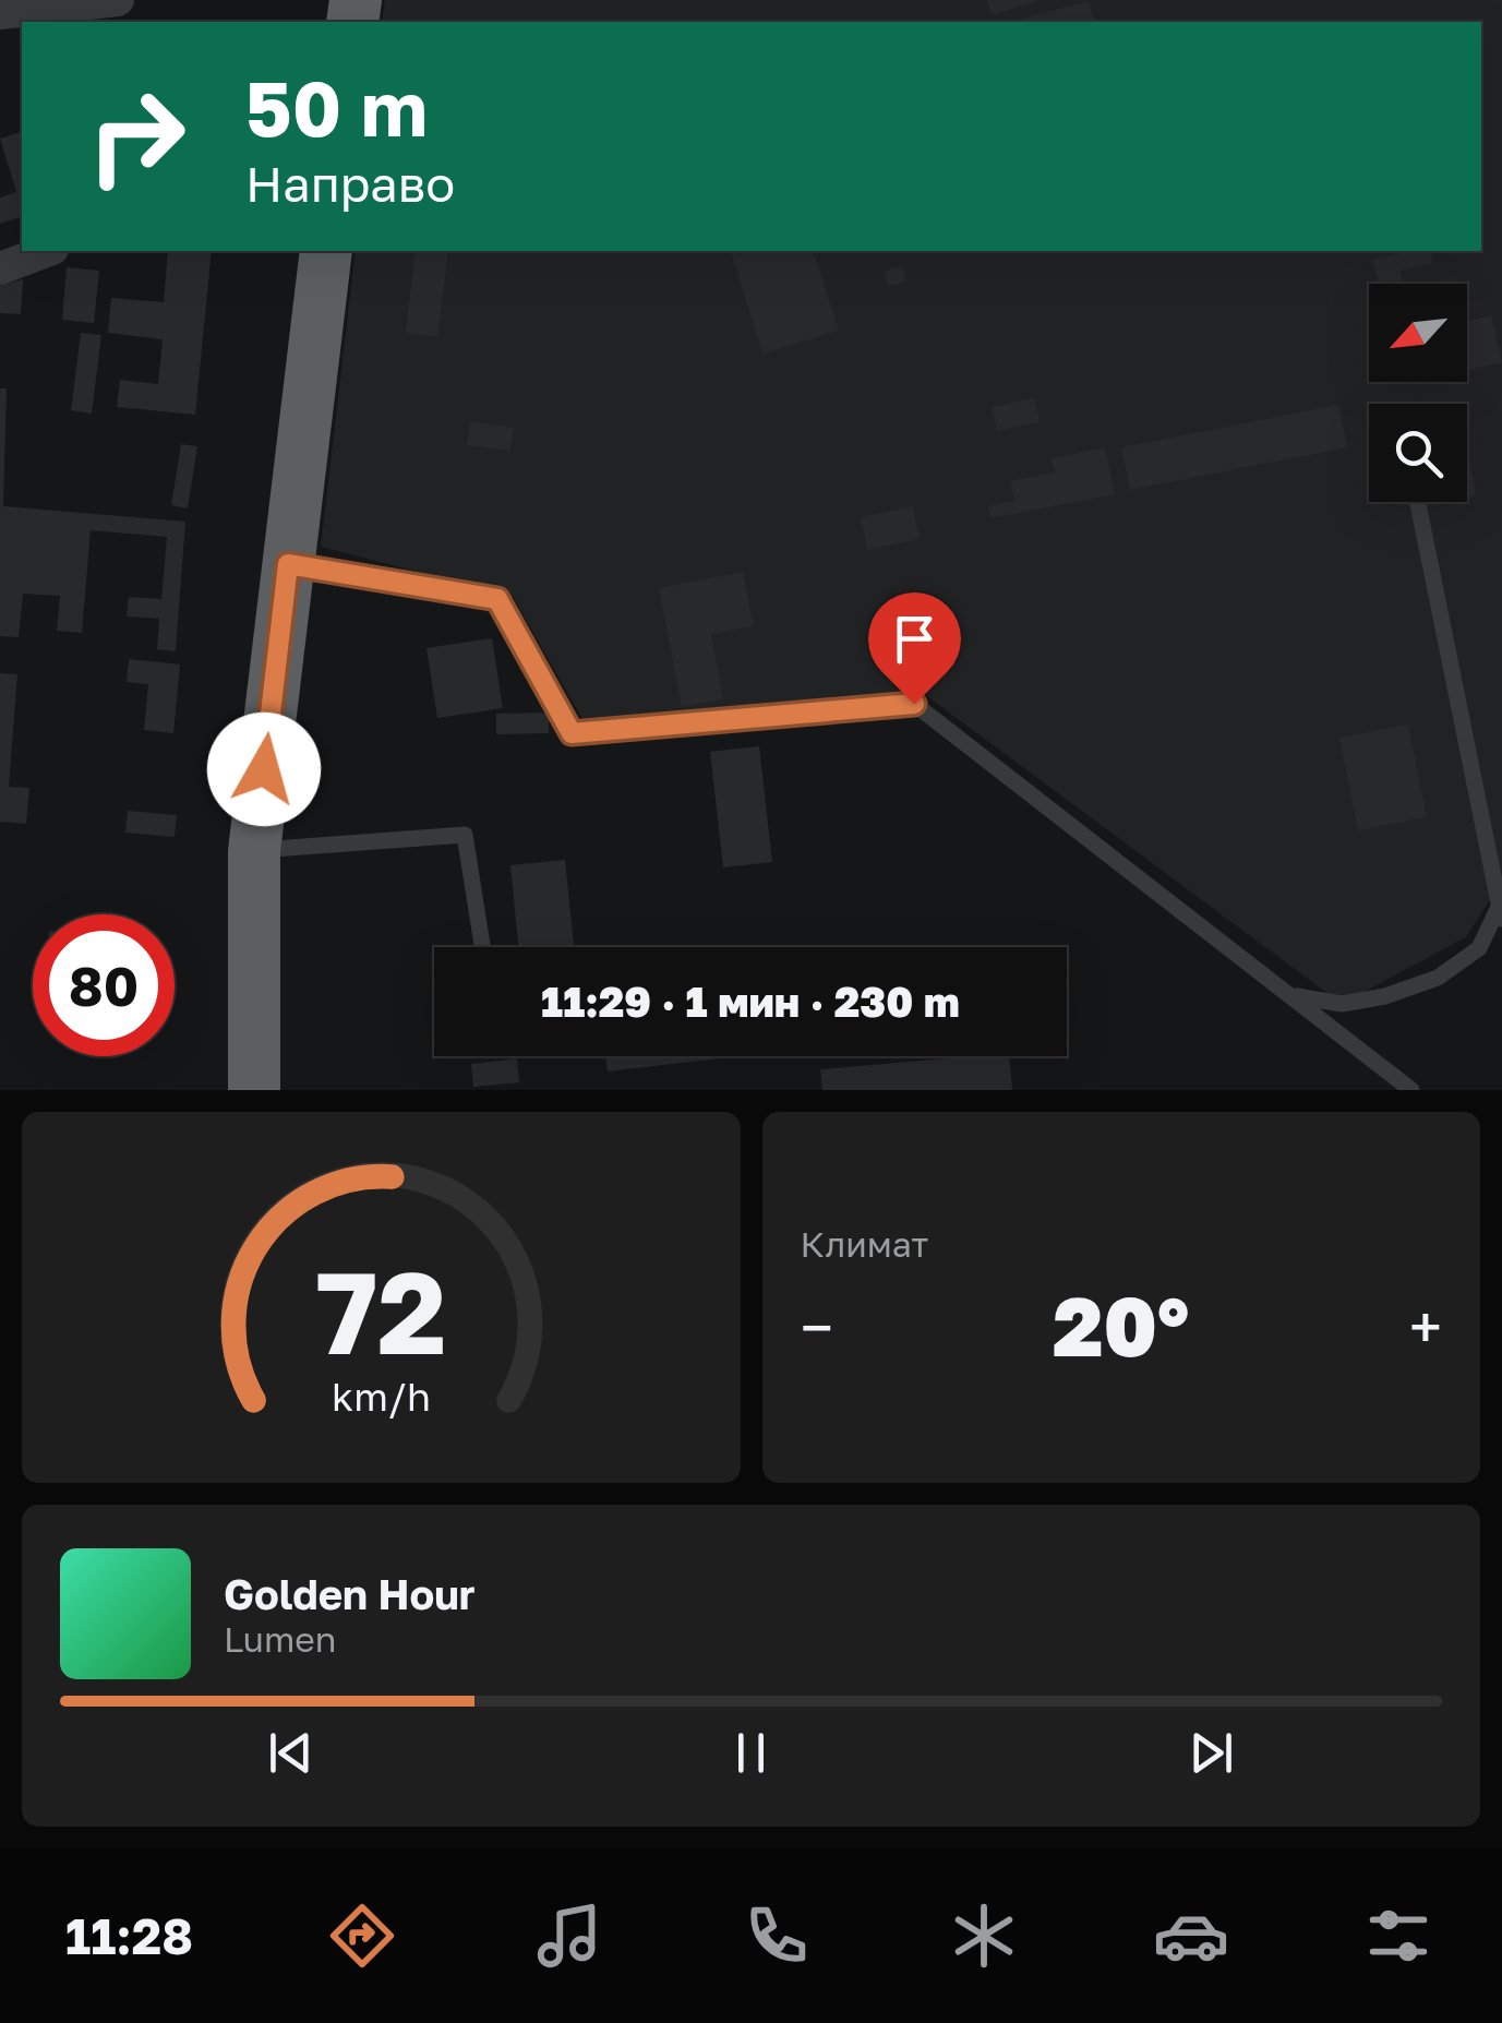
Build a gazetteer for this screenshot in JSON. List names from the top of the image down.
{
  "north": "bottom left",
  "page": {
    "turn": ["50 m", "Направо"],
    "limit": "80",
    "trip": "11:29 · 1 мин · 230 m",
    "tile": "Климат",
    "heat": ["−", "20°", "+"],
    "song": ["Golden Hour", "Lumen"],
    "tabs": "11:28",
    "gauge": ["72", "km/h"]
  }
}
